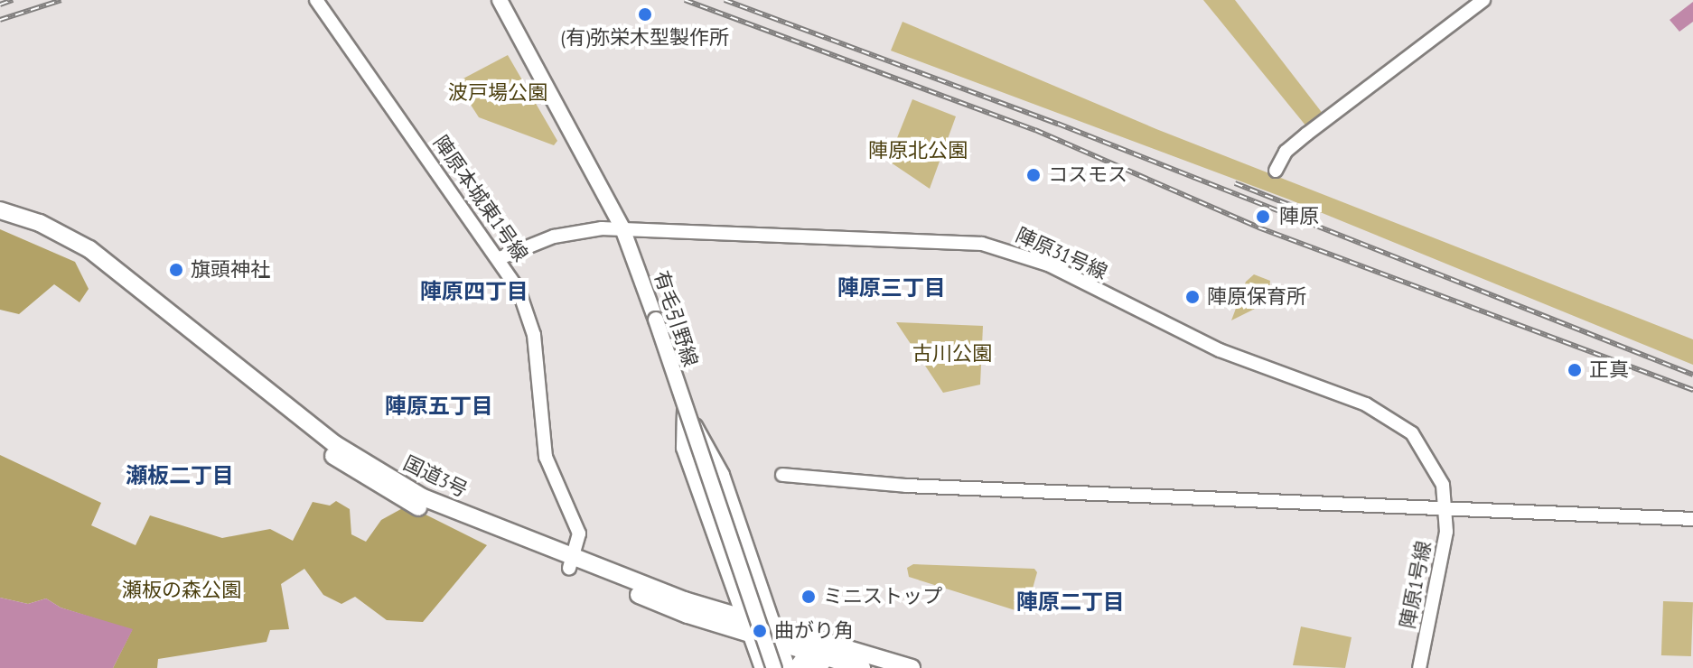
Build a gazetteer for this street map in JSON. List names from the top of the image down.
{
  "streets": {
    "highway": ["国道3号"],
    "main road": ["有毛引野線"],
    "street": ["陣原本城東1号線", "陣原31号線", "陣原1号線"]
  },
  "crossings": [
    ["陣原本城東1号線", "陣原31号線"],
    ["陣原本城東1号線", "国道3号"],
    ["陣原31号線", "有毛引野線"],
    ["陣原31号線", "陣原1号線"]
  ],
  "districts": [
    "陣原三丁目",
    "陣原四丁目",
    "陣原五丁目",
    "瀬板二丁目",
    "陣原二丁目"
  ],
  "parks": [
    "波戸場公園",
    "陣原北公園",
    "古川公園",
    "瀬板の森公園"
  ],
  "places": [
    "(有)弥栄木型製作所",
    "コスモス",
    "陣原",
    "旗頭神社",
    "陣原保育所",
    "正真",
    "ミニストップ",
    "曲がり角"
  ]
}
